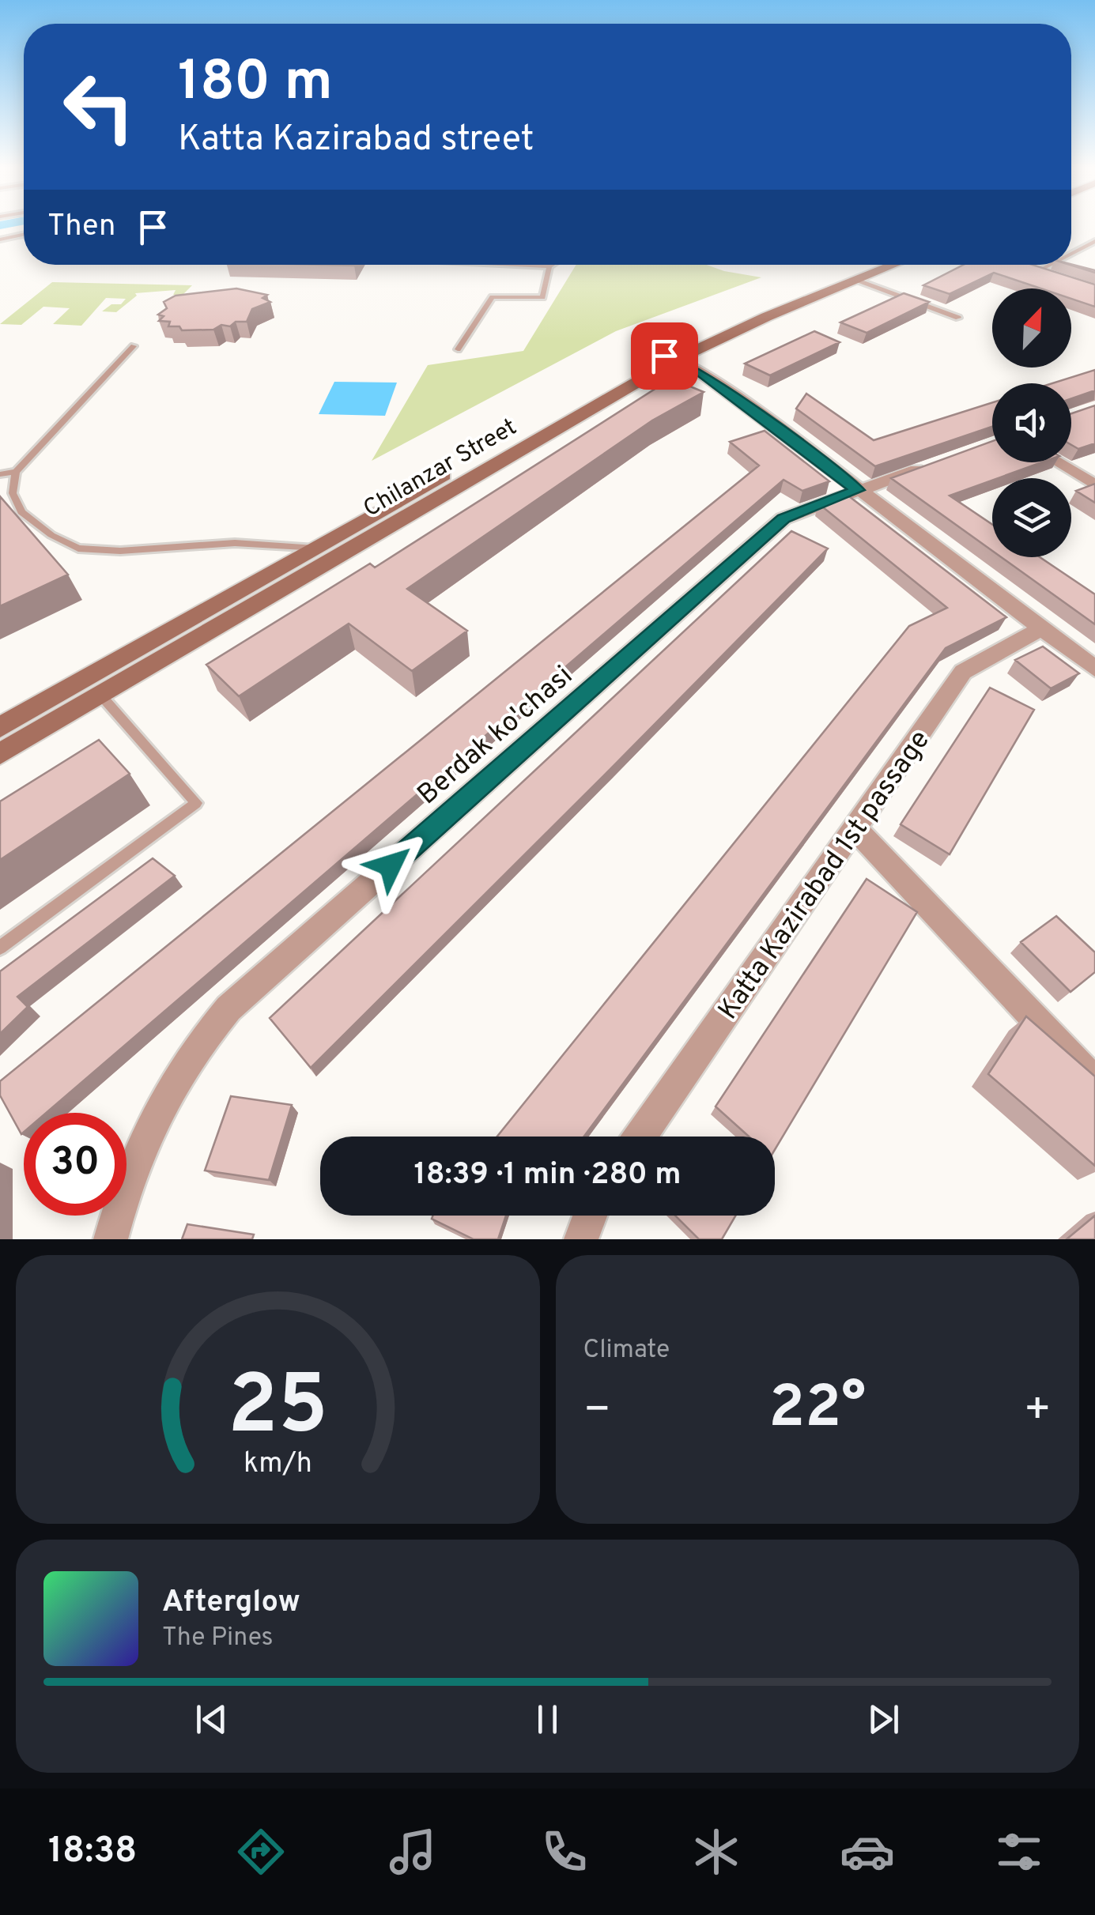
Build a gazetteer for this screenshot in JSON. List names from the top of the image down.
{
  "streets": {
    "main road": ["Chilanzar Street"],
    "street": ["Berdak ko'chasi", "Katta Kazirabad 1st passage"]
  },
  "north": "top right",
  "page": {
    "turn": ["180 m", "Katta Kazirabad street"],
    "then": "Then",
    "limit": "30",
    "trip": "18:39 · 1 min · 280 m",
    "tile": "Climate",
    "heat": ["−", "22°", "+"],
    "song": ["Afterglow", "The Pines"],
    "tabs": "18:38",
    "gauge": ["25", "km/h"]
  }
}
